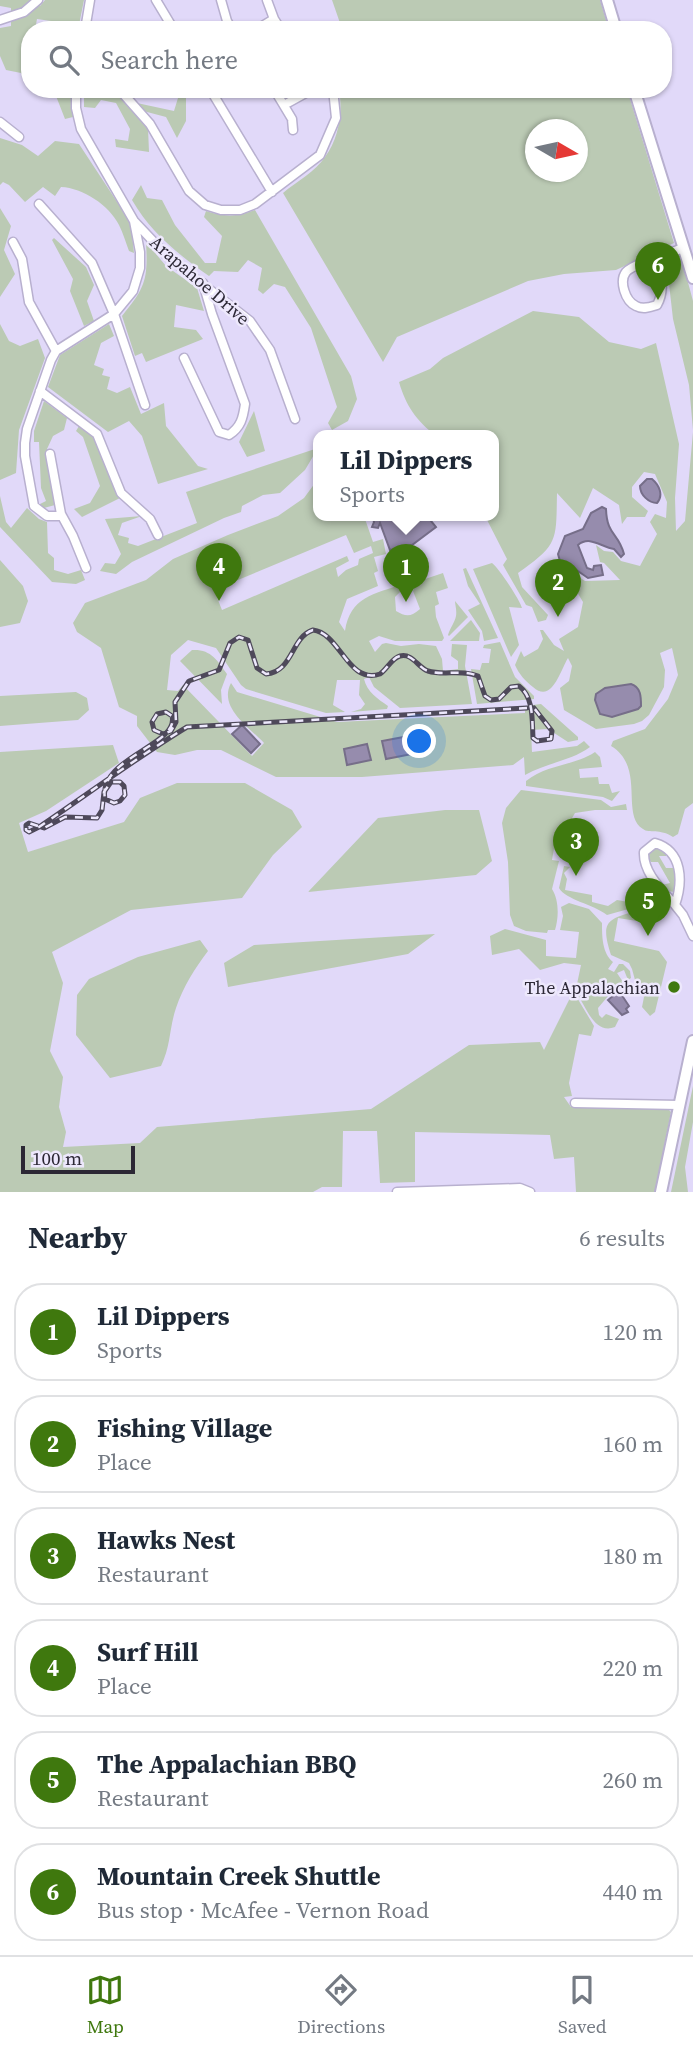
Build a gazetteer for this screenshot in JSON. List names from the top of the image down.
{
  "streets": {
    "street": ["Arapahoe Drive"]
  },
  "places": ["The Appalachian"],
  "scale_bar": "100 m",
  "north": "right",
  "page": {
    "search": "Search here",
    "pins": [
      "6",
      "4",
      "1",
      "2",
      "3",
      "5"
    ],
    "popup": ["Lil Dippers", "Sports"],
    "scale": "100 m",
    "heading": ["Nearby", "6 results"],
    "list": [
      {
        "mark": "1",
        "name": "Lil Dippers",
        "note": "Sports",
        "value": "120 m"
      },
      {
        "mark": "2",
        "name": "Fishing Village",
        "note": "Place",
        "value": "160 m"
      },
      {
        "mark": "3",
        "name": "Hawks Nest",
        "note": "Restaurant",
        "value": "180 m"
      },
      {
        "mark": "4",
        "name": "Surf Hill",
        "note": "Place",
        "value": "220 m"
      },
      {
        "mark": "5",
        "name": "The Appalachian BBQ",
        "note": "Restaurant",
        "value": "260 m"
      },
      {
        "mark": "6",
        "name": "Mountain Creek Shuttle",
        "note": "Bus stop · McAfee - Vernon Road",
        "value": "440 m"
      }
    ],
    "nav": ["Map", "Directions", "Saved"]
  }
}
